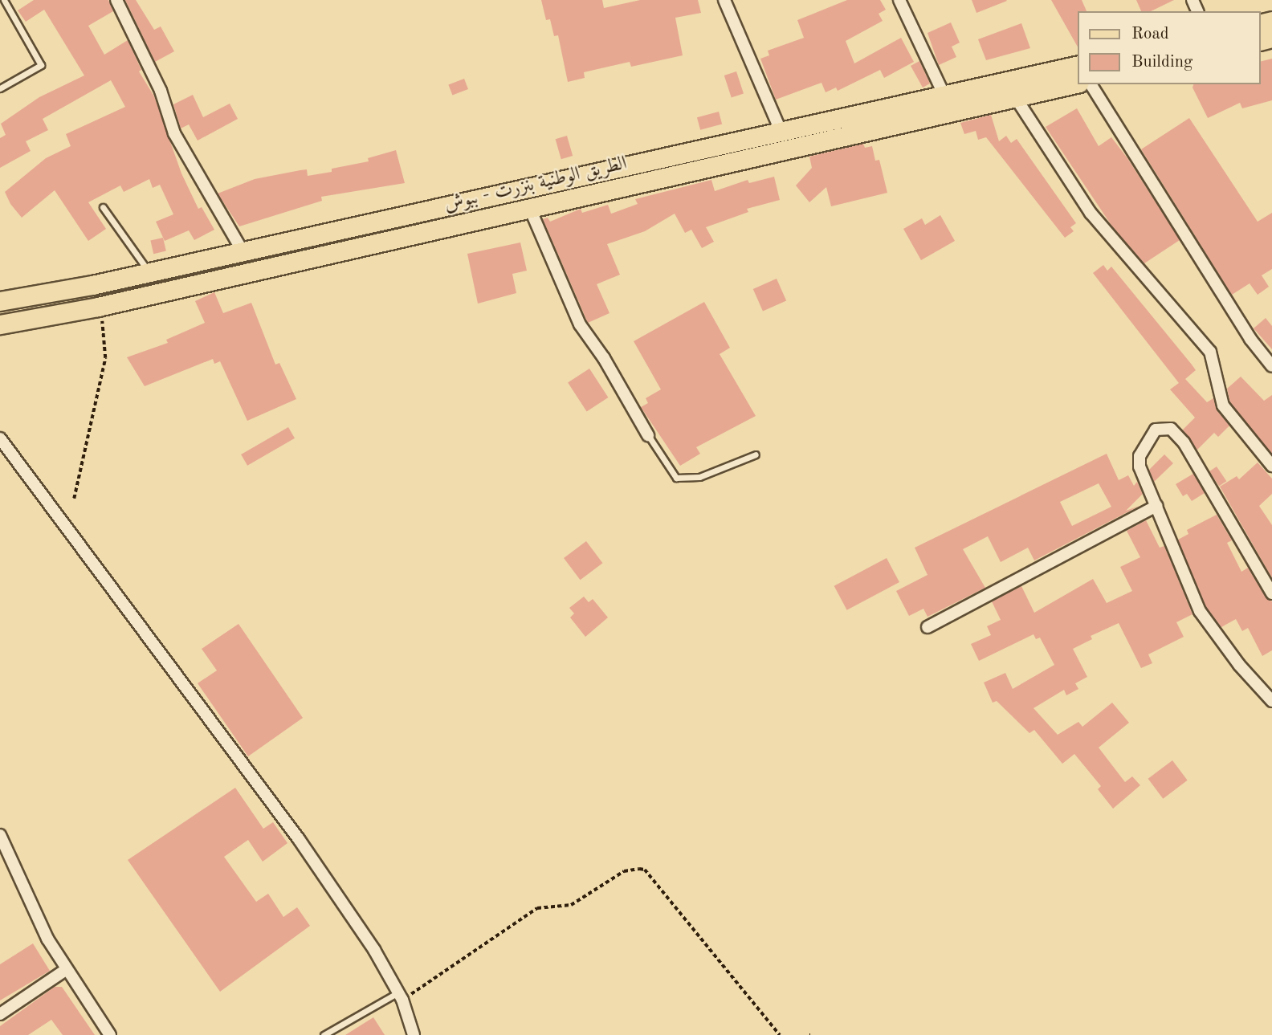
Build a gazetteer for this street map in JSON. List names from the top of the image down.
{
  "streets": {
    "main road": ["الطريق الوطنية بنزرت - ببوش"]
  },
  "legend": ["Road", "Building"]
}
